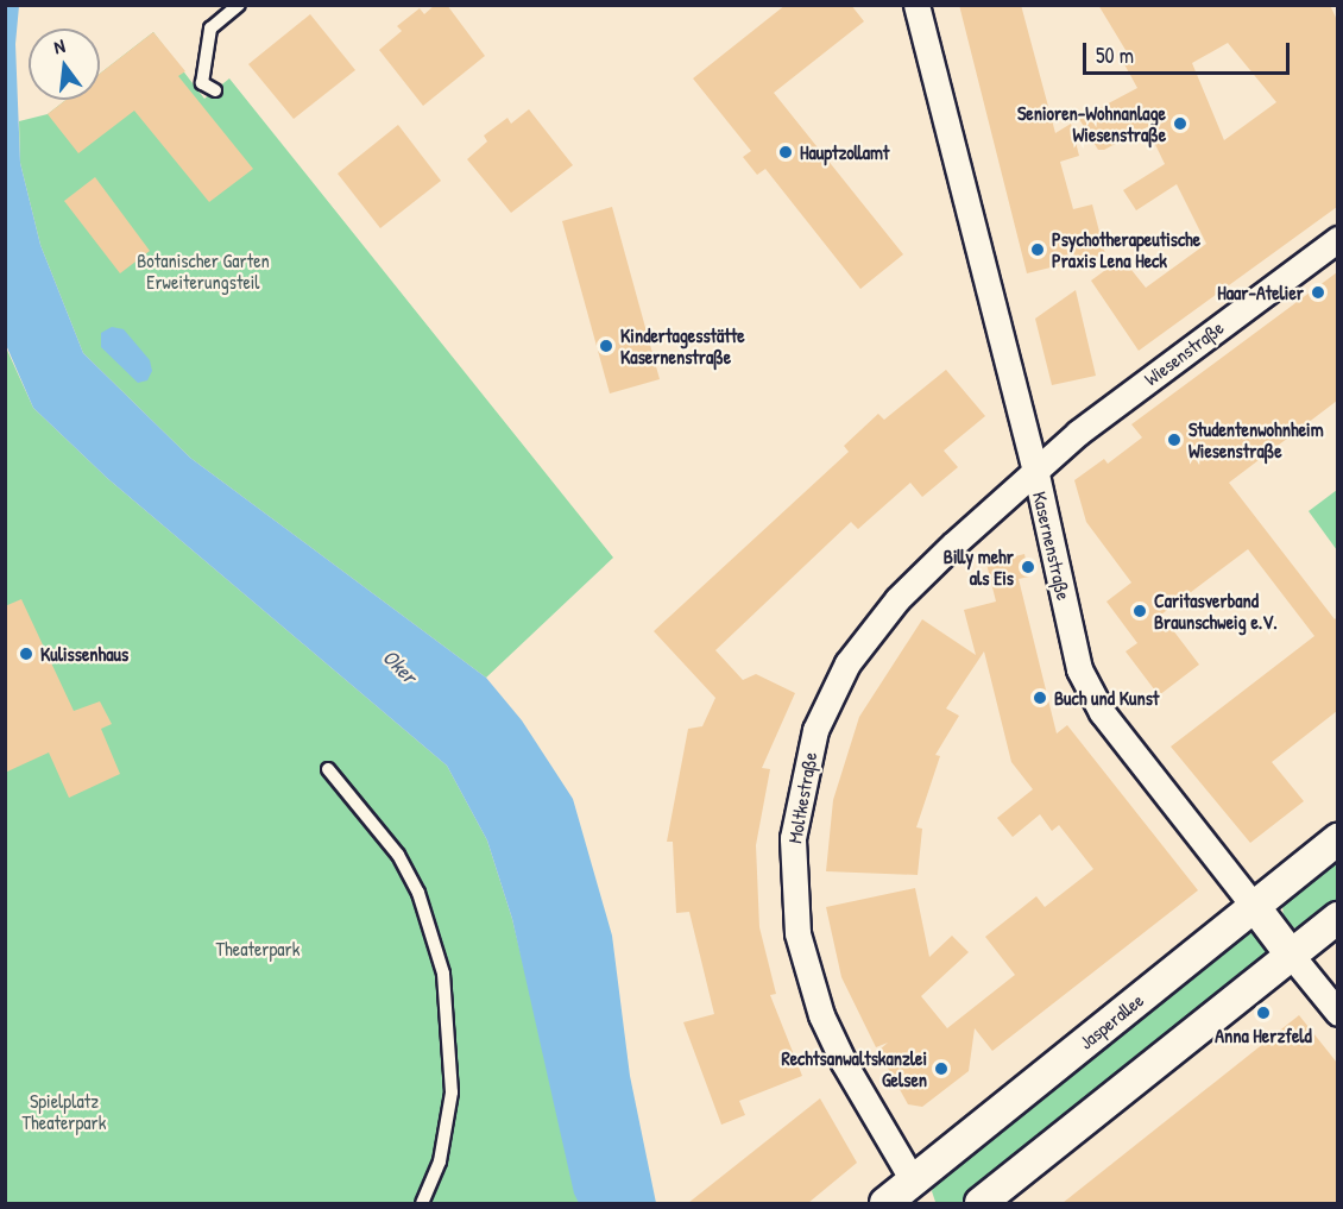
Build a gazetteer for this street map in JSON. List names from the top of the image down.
{
  "streets": {
    "street": [
      "Wiesenstraße",
      "Kasernenstraße",
      "Moltkestraße",
      "Jasperallee"
    ]
  },
  "crossings": [
    ["Wiesenstraße", "Kasernenstraße"],
    ["Wiesenstraße", "Moltkestraße"],
    ["Kasernenstraße", "Moltkestraße"],
    ["Kasernenstraße", "Jasperallee"],
    ["Moltkestraße", "Jasperallee"]
  ],
  "water": ["Oker"],
  "parks": ["Botanischer Garten Erweiterungsteil", "Theaterpark", "Spielplatz Theaterpark"],
  "places": [
    "Senioren-Wohnanlage Wiesenstraße",
    "Hauptzollamt",
    "Psychotherapeutische Praxis Lena Heck",
    "Haar-Atelier",
    "Kindertagesstätte Kasernenstraße",
    "Studentenwohnheim Wiesenstraße",
    "Billy mehr als Eis",
    "Caritasverband Braunschweig e.V.",
    "Kulissenhaus",
    "Buch und Kunst",
    "Anna Herzfeld",
    "Rechtsanwaltskanzlei Gelsen"
  ],
  "scale_bar": "50 m",
  "north": "top"
}
